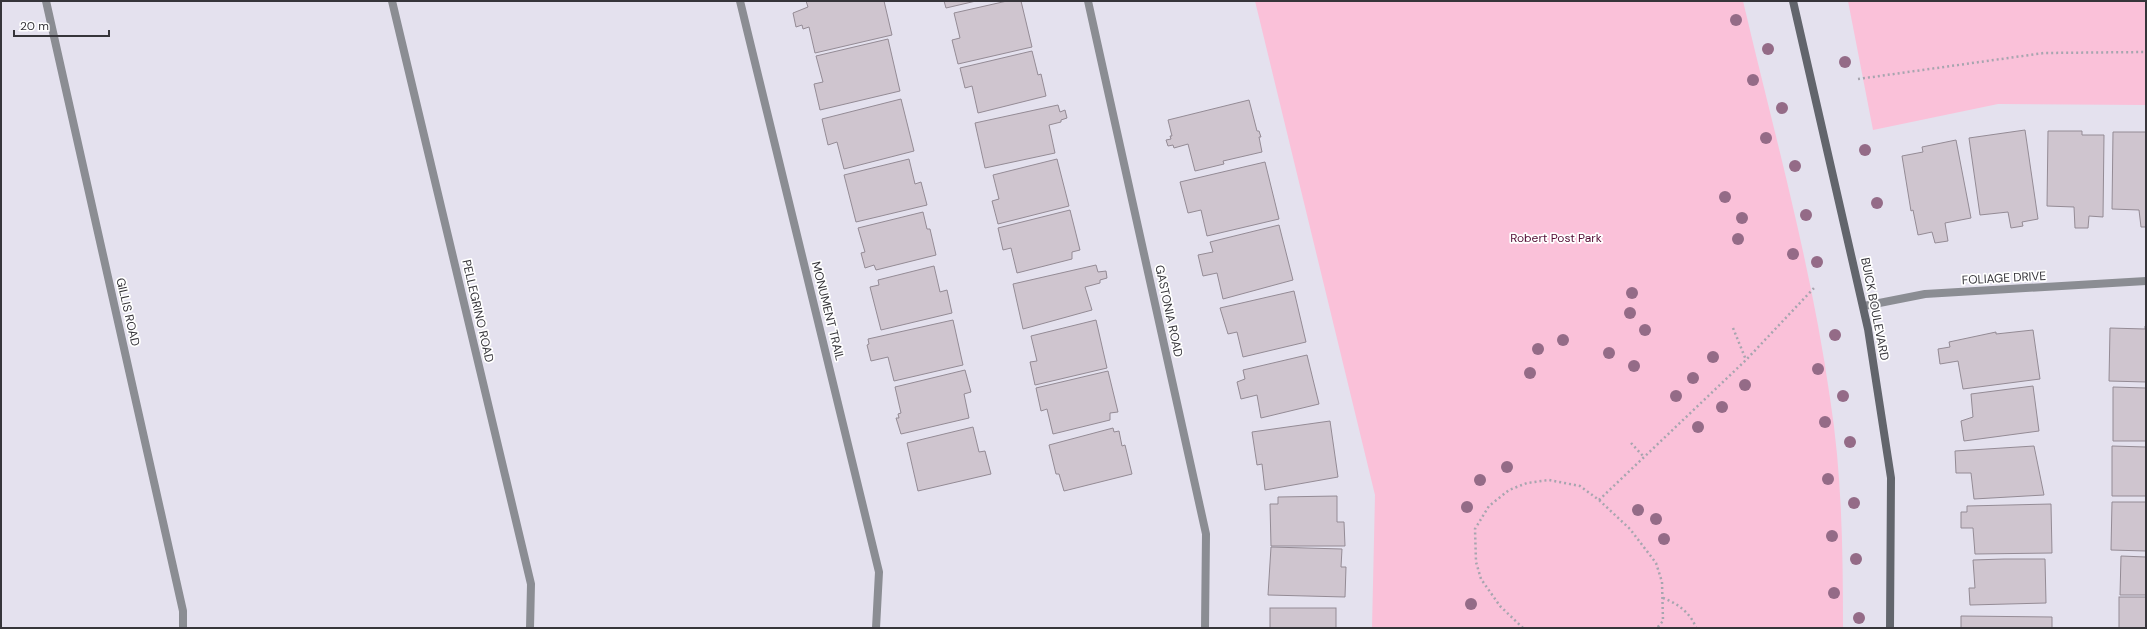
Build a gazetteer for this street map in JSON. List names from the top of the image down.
{
  "streets": {
    "street": [
      "FOLIAGE DRIVE",
      "BUICK BOULEVARD",
      "PELLEGRINO ROAD",
      "MONUMENT TRAIL",
      "GASTONIA ROAD",
      "GILLIS ROAD"
    ]
  },
  "crossings": [
    ["FOLIAGE DRIVE", "BUICK BOULEVARD"]
  ],
  "parks": ["Robert Post Park"],
  "scale_bar": "20 m"
}
